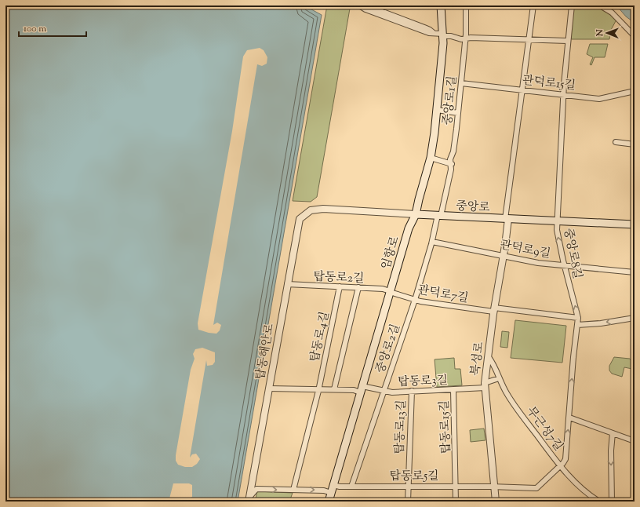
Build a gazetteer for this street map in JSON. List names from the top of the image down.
{
  "streets": {
    "main road": ["중앙로", "임항로"],
    "street": [
      "관덕로15길",
      "중앙로1길",
      "관덕로9길",
      "중앙로8길",
      "탑동로2길",
      "관덕로7길",
      "탑동로4길",
      "중앙로2길",
      "탑동해안로",
      "북성로",
      "탑동로3길",
      "탑동로13길",
      "탑동로15길",
      "무근성7길",
      "탑동로5길"
    ]
  },
  "crossings": [
    ["관덕로15길", "중앙로1길"],
    ["관덕로15길", "중앙로8길"],
    ["중앙로1길", "중앙로"],
    ["중앙로1길", "중앙로2길"],
    ["중앙로", "임항로"],
    ["중앙로", "중앙로8길"],
    ["중앙로", "중앙로2길"],
    ["중앙로", "탑동해안로"],
    ["중앙로", "북성로"],
    ["관덕로9길", "중앙로8길"],
    ["관덕로9길", "중앙로2길"],
    ["관덕로9길", "북성로"],
    ["임항로", "탑동로2길"],
    ["임항로", "관덕로7길"],
    ["임항로", "탑동로3길"],
    ["임항로", "탑동로5길"],
    ["중앙로8길", "관덕로7길"],
    ["중앙로8길", "무근성7길"],
    ["중앙로8길", "탑동로5길"],
    ["탑동로2길", "관덕로7길"],
    ["탑동로2길", "탑동로4길"],
    ["탑동로2길", "탑동해안로"],
    ["관덕로7길", "중앙로2길"],
    ["관덕로7길", "북성로"],
    ["중앙로2길", "탑동로3길"],
    ["중앙로2길", "탑동로5길"],
    ["북성로", "탑동로3길"],
    ["북성로", "무근성7길"],
    ["북성로", "탑동로5길"],
    ["탑동로3길", "탑동로13길"],
    ["탑동로3길", "탑동로15길"],
    ["탑동로3길", "무근성7길"],
    ["탑동로13길", "탑동로5길"],
    ["탑동로15길", "탑동로5길"],
    ["무근성7길", "탑동로5길"]
  ],
  "one_way": ["중앙로8길"],
  "scale_bar": "100 m",
  "north": "left"
}
